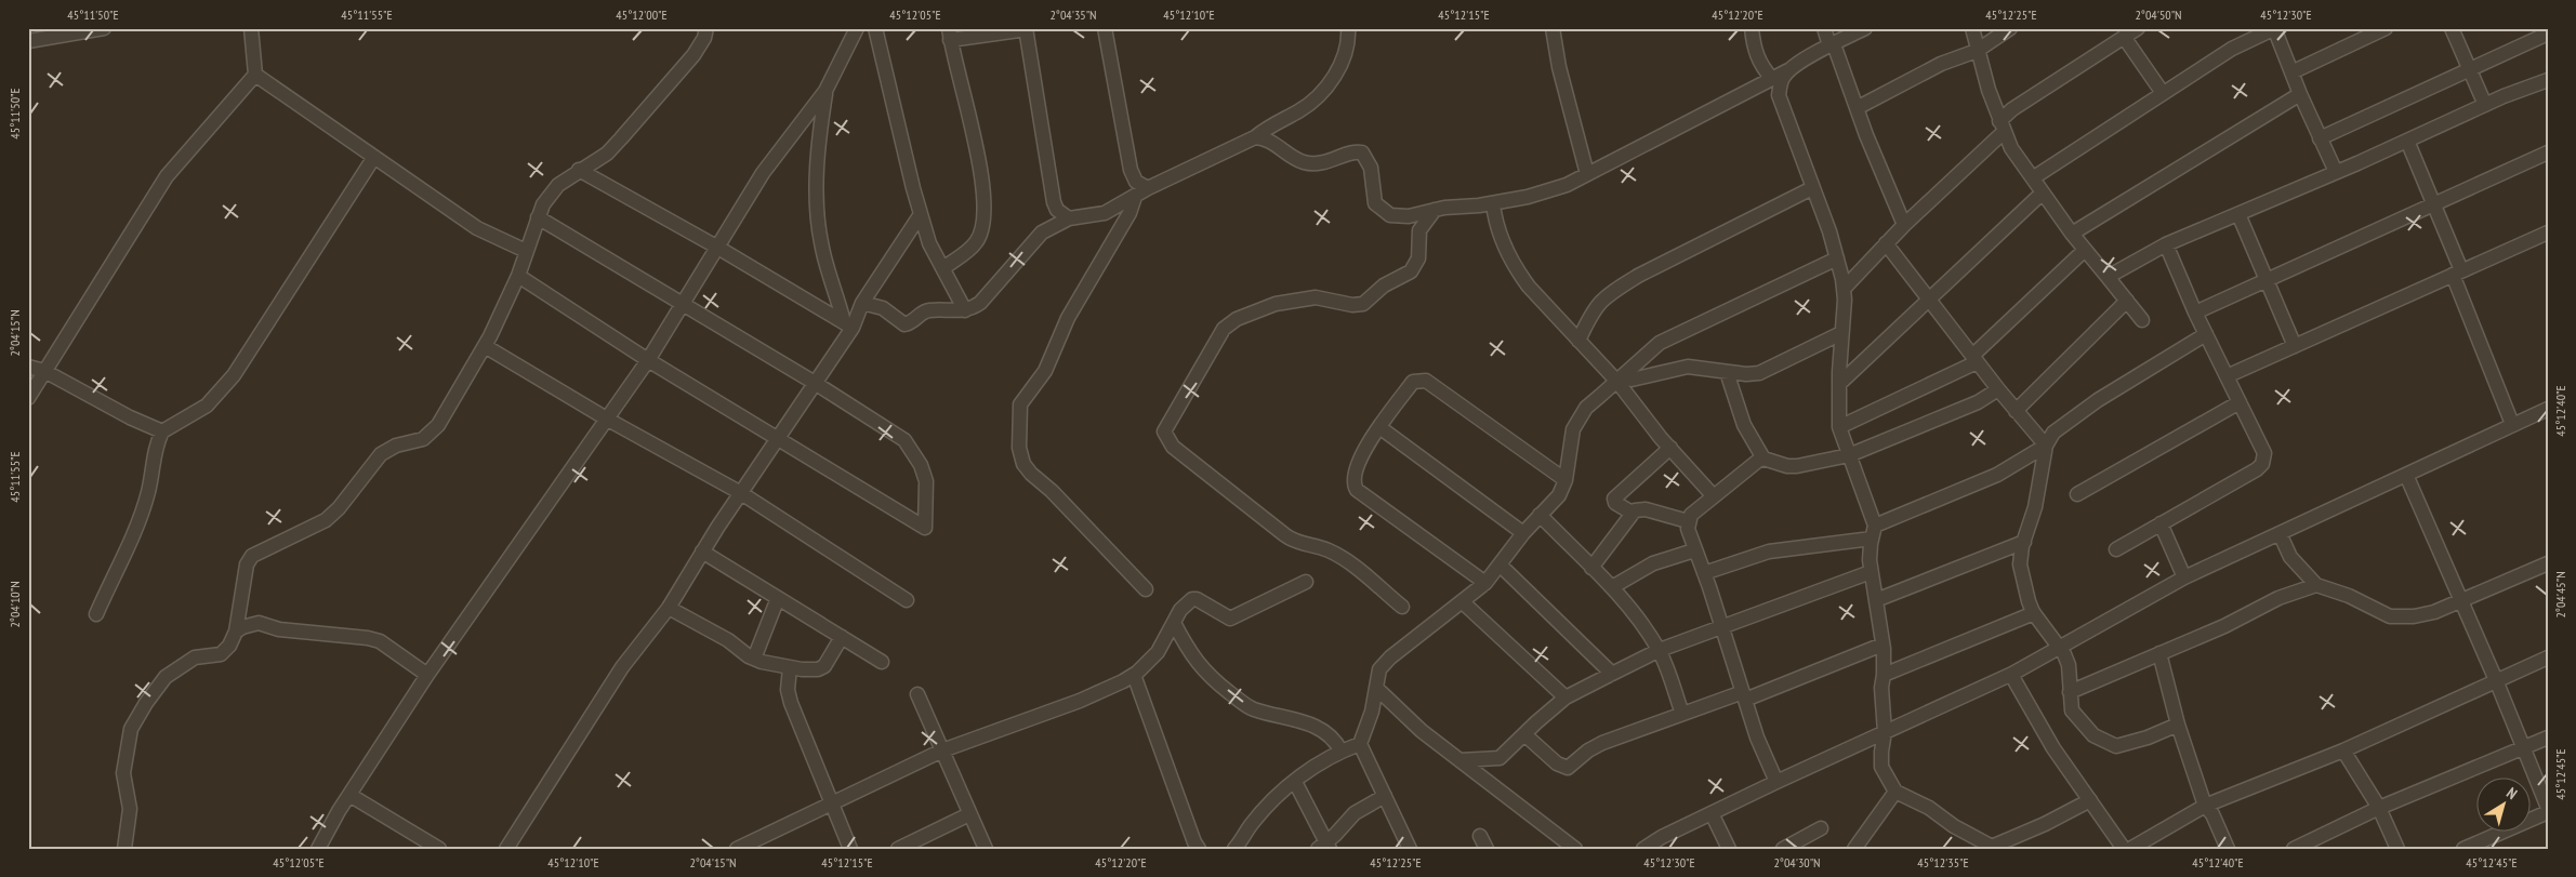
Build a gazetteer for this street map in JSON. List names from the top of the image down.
{
  "north": "top right",
  "coordinates": [
    "45°11'50\"E",
    "45°11'55\"E",
    "45°12'00\"E",
    "45°12'05\"E",
    "2°04'35\"N",
    "45°12'10\"E",
    "45°12'15\"E",
    "45°12'20\"E",
    "45°12'25\"E",
    "2°04'50\"N",
    "45°12'30\"E",
    "2°04'15\"N",
    "45°12'40\"E",
    "2°04'45\"N",
    "2°04'10\"N",
    "45°12'45\"E",
    "2°04'30\"N",
    "45°12'35\"E"
  ]
}
